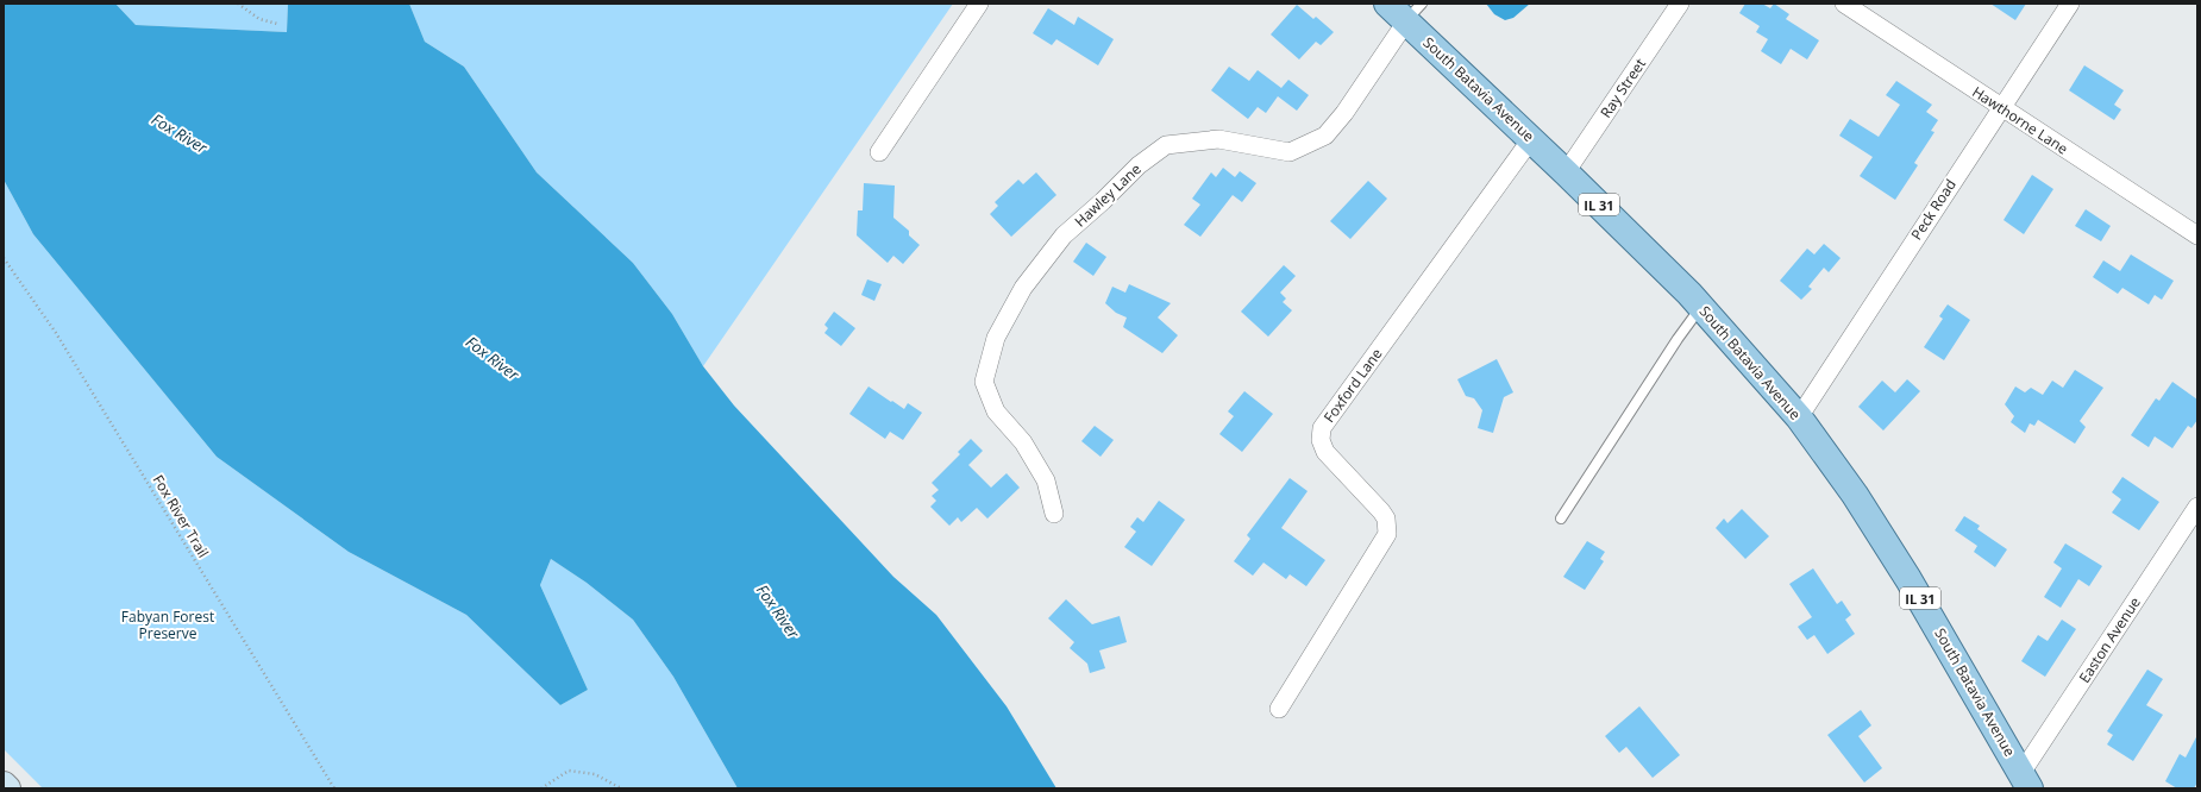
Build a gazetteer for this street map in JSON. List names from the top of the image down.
{
  "streets": {
    "main road": ["South Batavia Avenue", "IL 31"],
    "street": [
      "Ray Street",
      "Hawthorne Lane",
      "Hawley Lane",
      "Peck Road",
      "Foxford Lane",
      "Easton Avenue"
    ],
    "path": ["Fox River Trail"]
  },
  "crossings": [
    ["Ray Street", "South Batavia Avenue"],
    ["South Batavia Avenue", "Hawley Lane"],
    ["South Batavia Avenue", "Peck Road"],
    ["South Batavia Avenue", "Foxford Lane"],
    ["South Batavia Avenue", "Easton Avenue"],
    ["Hawthorne Lane", "Peck Road"]
  ],
  "water": ["Fox River"],
  "parks": ["Fabyan Forest Preserve"]
}
